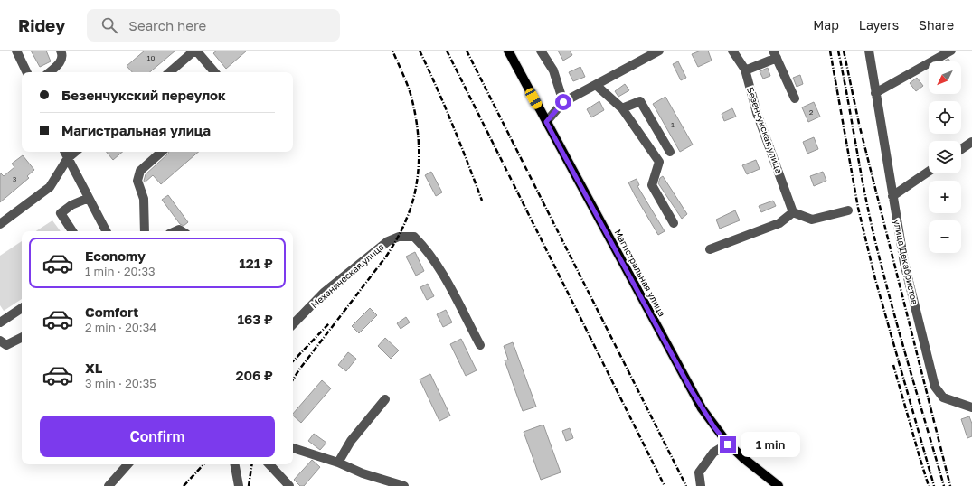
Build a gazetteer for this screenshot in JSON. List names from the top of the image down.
{
  "streets": {
    "main road": ["Магистральная улица"],
    "street": ["Безенчукская улица", "улица Декабристов", "Механическая улица"]
  },
  "house_numbers": [
    "10",
    "2",
    "1",
    "3"
  ],
  "north": "bottom left",
  "page": {
    "header": "Ridey",
    "search": "Search here",
    "nav": ["Map", "Layers", "Share"],
    "map_buttons": ["+", "−"],
    "banner": ["Безенчукский переулок", "Магистральная улица"],
    "list": [
      {
        "name": "Economy",
        "note": "1 min · 20:33",
        "value": "121 ₽"
      },
      {
        "name": "Comfort",
        "note": "2 min · 20:34",
        "value": "163 ₽"
      },
      {
        "name": "XL",
        "note": "3 min · 20:35",
        "value": "206 ₽"
      }
    ],
    "buttons": "Confirm",
    "bubble": "1 min"
  }
}
